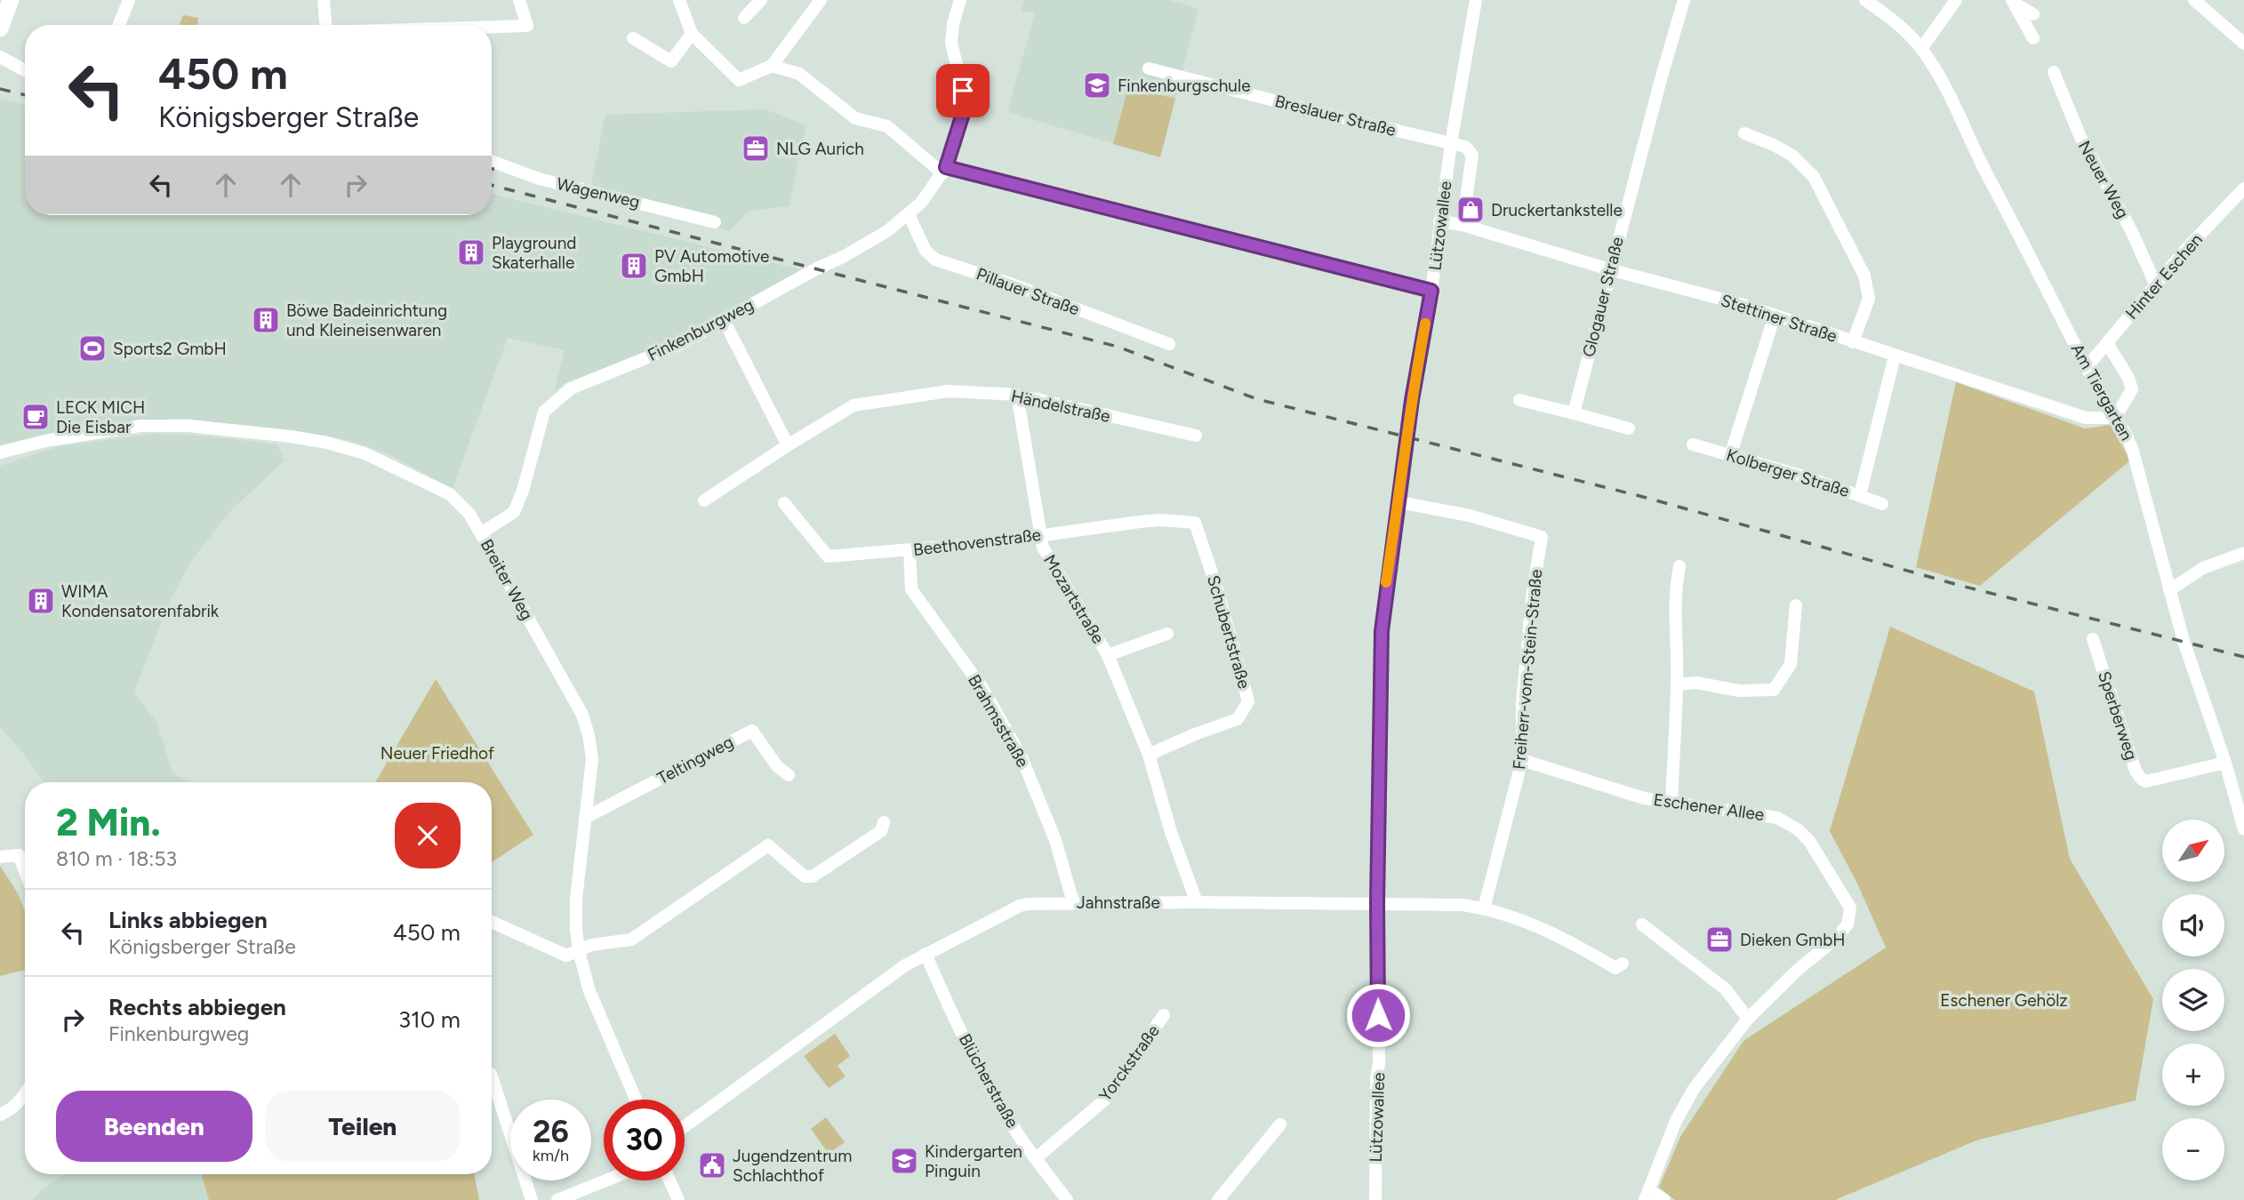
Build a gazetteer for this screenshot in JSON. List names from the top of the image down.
{
  "streets": {
    "street": [
      "Breslauer Straße",
      "Neuer Weg",
      "Wagenweg",
      "Lützowallee",
      "Hinter Eschen",
      "Pillauer Straße",
      "Glogauer Straße",
      "Stettiner Straße",
      "Finkenburgweg",
      "Am Tiergarten",
      "Händelstraße",
      "Kolberger Straße",
      "Beethovenstraße",
      "Breiter Weg",
      "Mozartstraße",
      "Schubertstraße",
      "Freiherr-vom-Stein-Straße",
      "Sperberweg",
      "Brahmsstraße",
      "Teltingweg",
      "Eschener Allee",
      "Jahnstraße",
      "Yorckstraße",
      "Blücherstraße"
    ]
  },
  "crossings": [
    ["Breslauer Straße", "Lützowallee"],
    ["Neuer Weg", "Hinter Eschen"],
    ["Lützowallee", "Stettiner Straße"],
    ["Lützowallee", "Freiherr-vom-Stein-Straße"],
    ["Lützowallee", "Jahnstraße"],
    ["Hinter Eschen", "Am Tiergarten"],
    ["Pillauer Straße", "Finkenburgweg"],
    ["Glogauer Straße", "Stettiner Straße"],
    ["Stettiner Straße", "Am Tiergarten"],
    ["Finkenburgweg", "Breiter Weg"],
    ["Am Tiergarten", "Sperberweg"],
    ["Händelstraße", "Mozartstraße"],
    ["Beethovenstraße", "Mozartstraße"],
    ["Beethovenstraße", "Schubertstraße"],
    ["Beethovenstraße", "Brahmsstraße"],
    ["Breiter Weg", "Teltingweg"],
    ["Mozartstraße", "Schubertstraße"],
    ["Mozartstraße", "Jahnstraße"],
    ["Freiherr-vom-Stein-Straße", "Eschener Allee"],
    ["Freiherr-vom-Stein-Straße", "Jahnstraße"],
    ["Brahmsstraße", "Jahnstraße"],
    ["Jahnstraße", "Blücherstraße"],
    ["Yorckstraße", "Blücherstraße"]
  ],
  "parks": ["Neuer Friedhof", "Eschener Gehölz"],
  "places": {
    "school or university": ["Finkenburgschule", "Kindergarten Pinguin"],
    "office": ["NLG Aurich", "Dieken GmbH"],
    "shop": ["Druckertankstelle"],
    "building": [
      "Playground Skaterhalle",
      "PV Automotive GmbH",
      "Böwe Badeinrichtung und Kleineisenwaren",
      "WIMA Kondensatorenfabrik"
    ],
    "sports": ["Sports2 GmbH"],
    "cafe": ["LECK MICH Die Eisbar"],
    "public building": ["Jugendzentrum Schlachthof"]
  },
  "north": "top right",
  "page": {
    "turn": ["450 m", "Königsberger Straße"],
    "heading": ["2 Min.", "810 m · 18:53"],
    "map_buttons": ["+", "−"],
    "list": [
      {
        "name": "Links abbiegen",
        "note": "Königsberger Straße",
        "value": "450 m"
      },
      {
        "name": "Rechts abbiegen",
        "note": "Finkenburgweg",
        "value": "310 m"
      }
    ],
    "buttons": ["Beenden", "Teilen"],
    "speed": "26 km/h",
    "limit": "30"
  }
}
